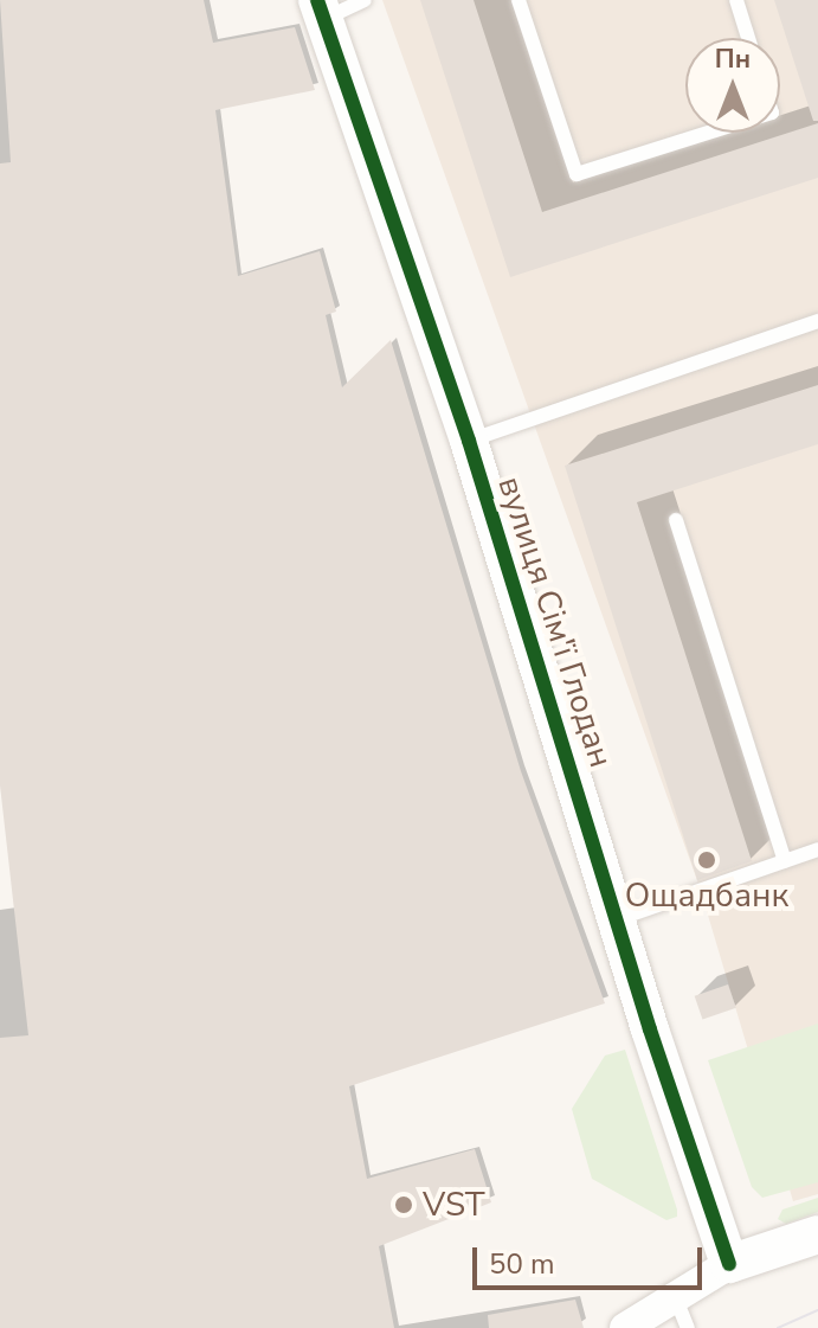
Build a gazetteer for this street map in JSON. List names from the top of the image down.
{
  "streets": {
    "street": ["вулиця Сім'ї Глодан"]
  },
  "places": ["Ощадбанк", "VST"],
  "scale_bar": "50 m",
  "north": "top"
}
